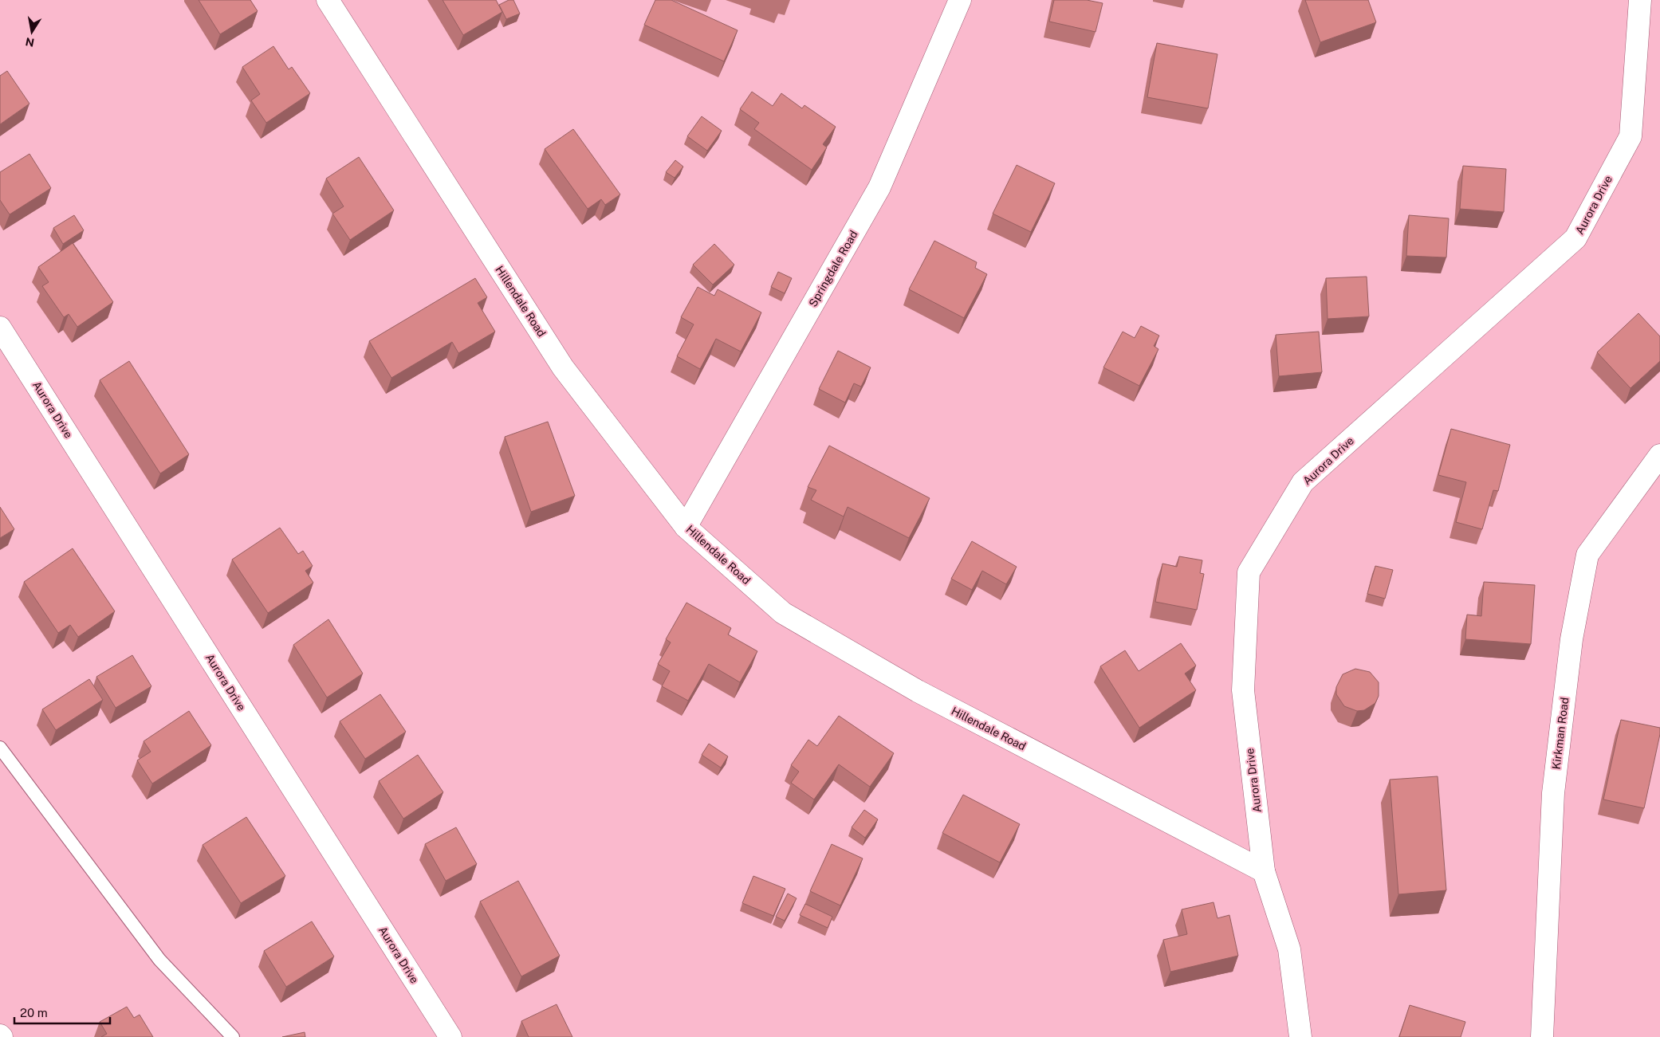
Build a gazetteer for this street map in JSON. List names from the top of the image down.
{
  "streets": {
    "street": [
      "Aurora Drive",
      "Springdale Road",
      "Hillendale Road",
      "Kirkman Road"
    ]
  },
  "crossings": [
    ["Aurora Drive", "Hillendale Road"],
    ["Springdale Road", "Hillendale Road"]
  ],
  "scale_bar": "20 m",
  "north": "bottom"
}
